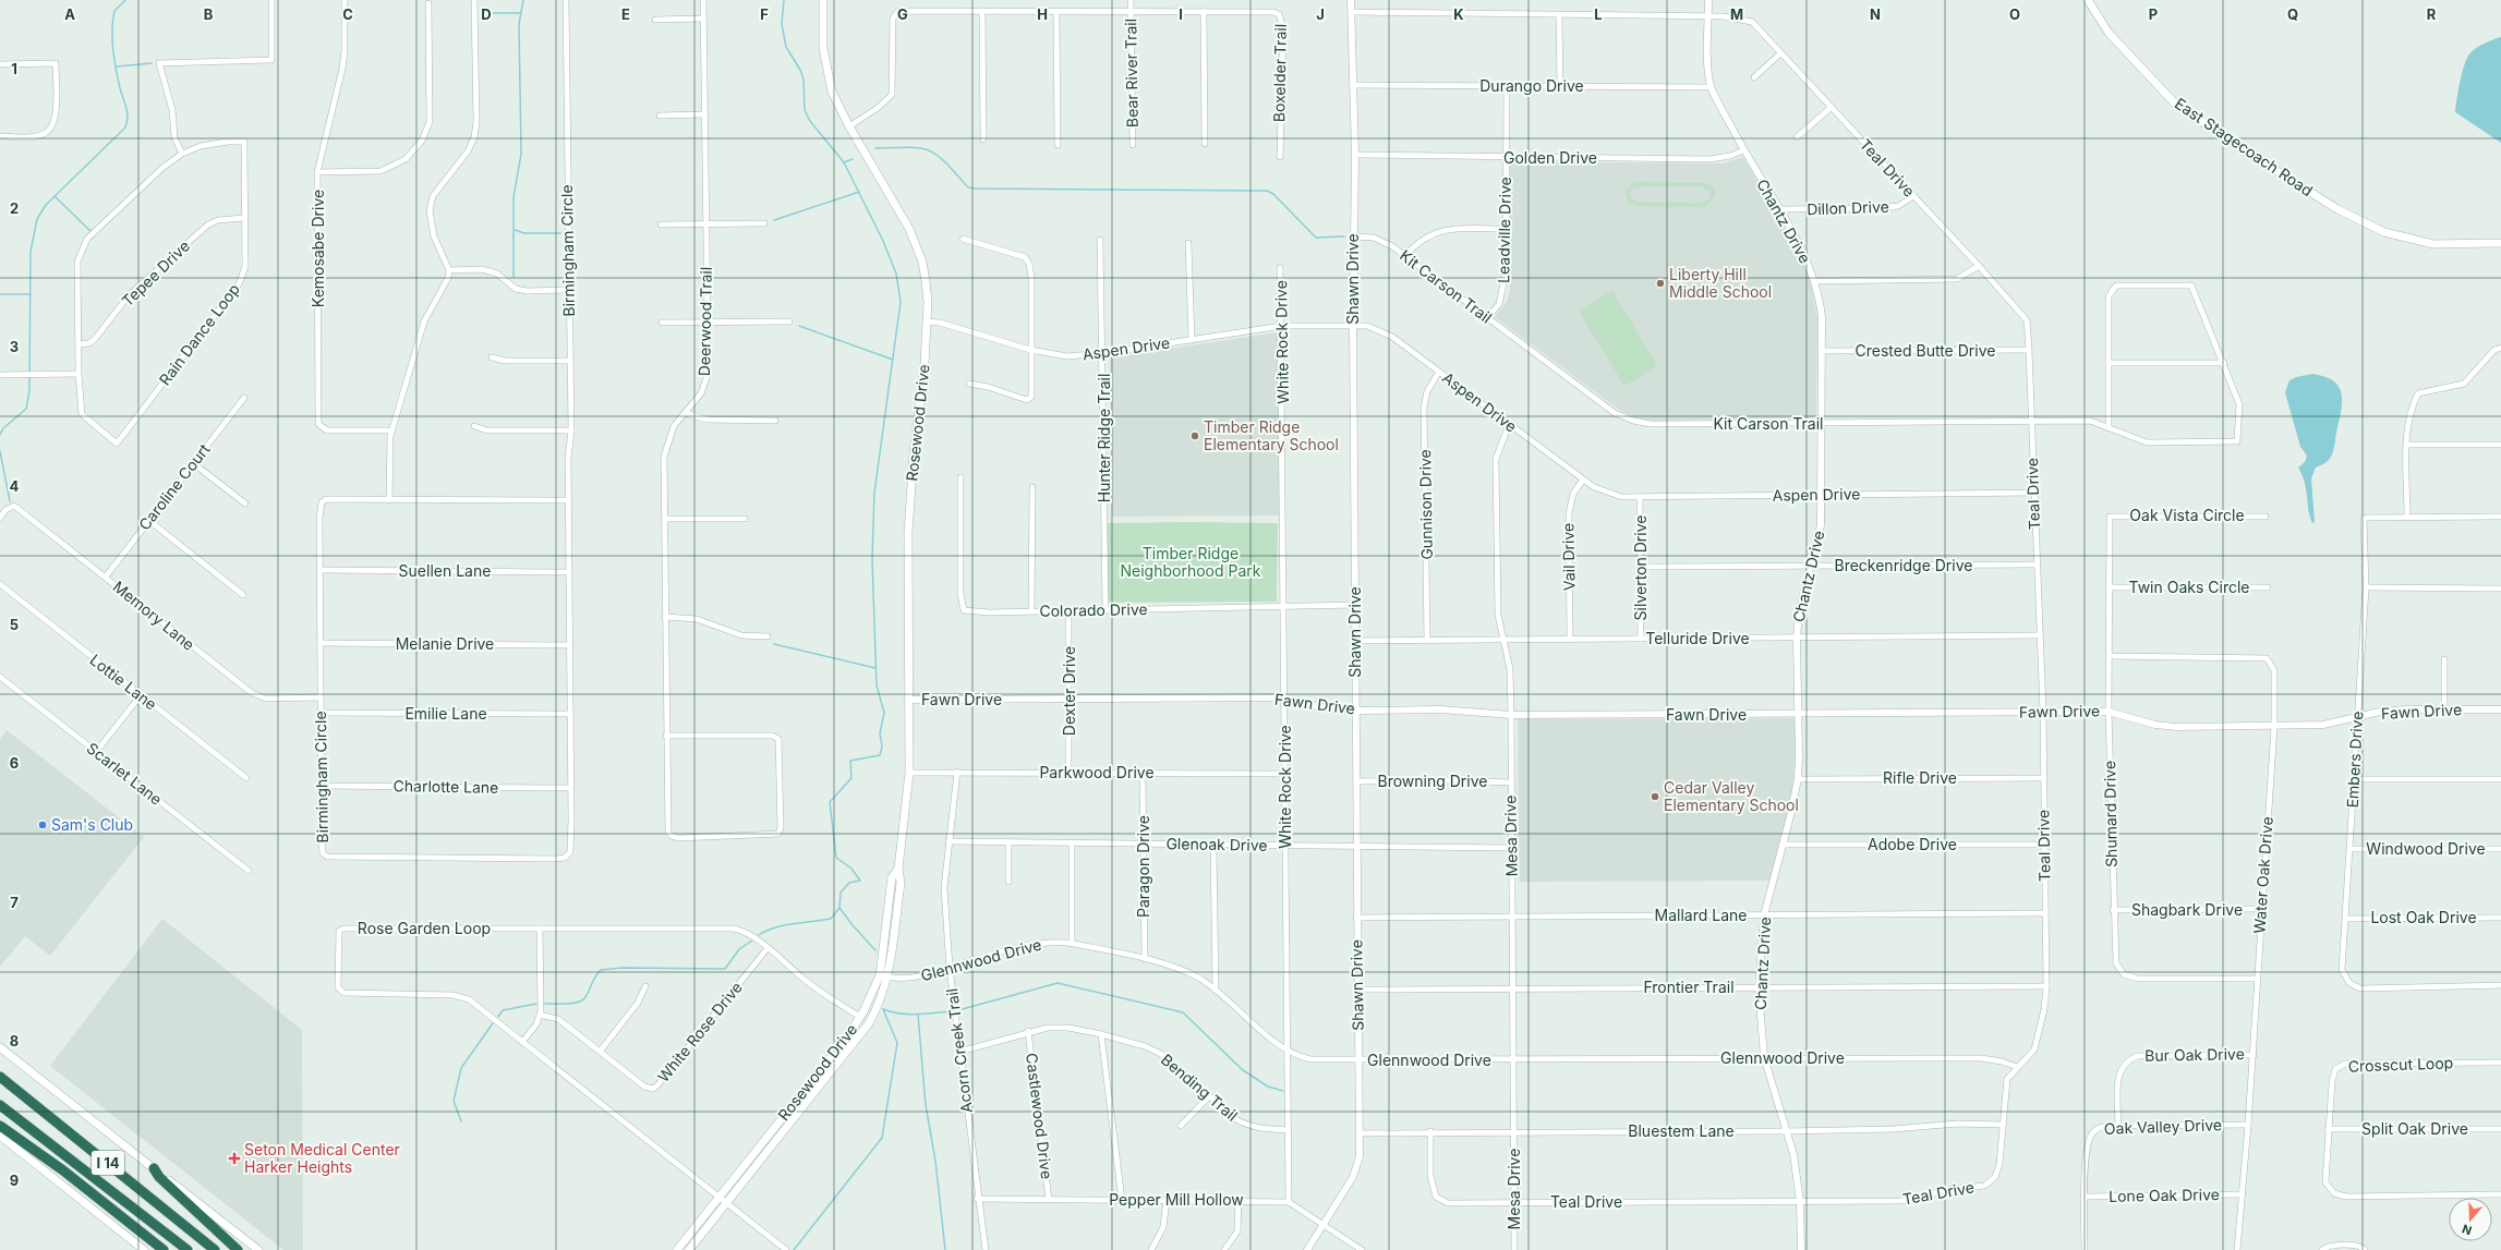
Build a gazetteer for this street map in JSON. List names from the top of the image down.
{
  "streets": {
    "highway": ["I 14"],
    "main road": ["East Stagecoach Road", "Rosewood Drive"],
    "street": [
      "Bear River Trail",
      "Boxelder Trail",
      "Durango Drive",
      "Golden Drive",
      "Teal Drive",
      "Dillon Drive",
      "Chantz Drive",
      "Leadville Drive",
      "Kemosabe Drive",
      "Birmingham Circle",
      "Tepee Drive",
      "Shawn Drive",
      "Kit Carson Trail",
      "Deerwood Trail",
      "Rain Dance Loop",
      "White Rock Drive",
      "Aspen Drive",
      "Crested Butte Drive",
      "Hunter Ridge Trail",
      "Caroline Court",
      "Gunnison Drive",
      "Oak Vista Circle",
      "Vail Drive",
      "Breckenridge Drive",
      "Silverton Drive",
      "Suellen Lane",
      "Twin Oaks Circle",
      "Colorado Drive",
      "Memory Lane",
      "Telluride Drive",
      "Melanie Drive",
      "Lottie Lane",
      "Dexter Drive",
      "Fawn Drive",
      "Emilie Lane",
      "Embers Drive",
      "Parkwood Drive",
      "Scarlet Lane",
      "Rifle Drive",
      "Browning Drive",
      "Charlotte Lane",
      "Shumard Drive",
      "Mesa Drive",
      "Glenoak Drive",
      "Adobe Drive",
      "Windwood Drive",
      "Paragon Drive",
      "Water Oak Drive",
      "Shagbark Drive",
      "Mallard Lane",
      "Lost Oak Drive",
      "Rose Garden Loop",
      "Glennwood Drive",
      "Frontier Trail",
      "White Rose Drive",
      "Acorn Creek Trail",
      "Bur Oak Drive",
      "Crosscut Loop",
      "Bending Trail",
      "Castlewood Drive",
      "Oak Valley Drive",
      "Split Oak Drive",
      "Bluestem Lane",
      "Lone Oak Drive",
      "Pepper Mill Hollow"
    ]
  },
  "crossings": [
    ["Bear River Trail", "Boxelder Trail"],
    ["Boxelder Trail", "Rosewood Drive"],
    ["Durango Drive", "Chantz Drive"],
    ["Durango Drive", "Leadville Drive"],
    ["Durango Drive", "Shawn Drive"],
    ["Golden Drive", "Chantz Drive"],
    ["Golden Drive", "Leadville Drive"],
    ["Golden Drive", "Shawn Drive"],
    ["Teal Drive", "Dillon Drive"],
    ["Teal Drive", "Chantz Drive"],
    ["Teal Drive", "Shawn Drive"],
    ["Teal Drive", "Kit Carson Trail"],
    ["Teal Drive", "Aspen Drive"],
    ["Teal Drive", "Crested Butte Drive"],
    ["Teal Drive", "Breckenridge Drive"],
    ["Teal Drive", "Telluride Drive"],
    ["Teal Drive", "Fawn Drive"],
    ["Teal Drive", "Rifle Drive"],
    ["Teal Drive", "Mesa Drive"],
    ["Teal Drive", "Adobe Drive"],
    ["Teal Drive", "Mallard Lane"],
    ["Teal Drive", "Glennwood Drive"],
    ["Teal Drive", "Frontier Trail"],
    ["Teal Drive", "Bluestem Lane"],
    ["Dillon Drive", "Chantz Drive"],
    ["Chantz Drive", "Kit Carson Trail"],
    ["Chantz Drive", "Aspen Drive"],
    ["Chantz Drive", "Crested Butte Drive"],
    ["Chantz Drive", "Breckenridge Drive"],
    ["Chantz Drive", "Telluride Drive"],
    ["Chantz Drive", "Fawn Drive"],
    ["Chantz Drive", "Rifle Drive"],
    ["Chantz Drive", "Adobe Drive"],
    ["Chantz Drive", "Mallard Lane"],
    ["Chantz Drive", "Glennwood Drive"],
    ["Chantz Drive", "Frontier Trail"],
    ["Chantz Drive", "Bluestem Lane"],
    ["Leadville Drive", "Kit Carson Trail"],
    ["Birmingham Circle", "Suellen Lane"],
    ["Birmingham Circle", "Memory Lane"],
    ["Birmingham Circle", "Melanie Drive"],
    ["Birmingham Circle", "Emilie Lane"],
    ["Birmingham Circle", "Charlotte Lane"],
    ["Tepee Drive", "Rain Dance Loop"],
    ["Shawn Drive", "Kit Carson Trail"],
    ["Shawn Drive", "Aspen Drive"],
    ["Shawn Drive", "Colorado Drive"],
    ["Shawn Drive", "Telluride Drive"],
    ["Shawn Drive", "Fawn Drive"],
    ["Shawn Drive", "Browning Drive"],
    ["Shawn Drive", "Glenoak Drive"],
    ["Shawn Drive", "Mallard Lane"],
    ["Shawn Drive", "Glennwood Drive"],
    ["Shawn Drive", "Frontier Trail"],
    ["Shawn Drive", "Bluestem Lane"],
    ["White Rock Drive", "Aspen Drive"],
    ["White Rock Drive", "Colorado Drive"],
    ["White Rock Drive", "Fawn Drive"],
    ["White Rock Drive", "Parkwood Drive"],
    ["White Rock Drive", "Glenoak Drive"],
    ["White Rock Drive", "Glennwood Drive"],
    ["White Rock Drive", "Bending Trail"],
    ["White Rock Drive", "Pepper Mill Hollow"],
    ["Aspen Drive", "Rosewood Drive"],
    ["Aspen Drive", "Hunter Ridge Trail"],
    ["Aspen Drive", "Gunnison Drive"],
    ["Aspen Drive", "Vail Drive"],
    ["Aspen Drive", "Silverton Drive"],
    ["Aspen Drive", "Mesa Drive"],
    ["Rosewood Drive", "Fawn Drive"],
    ["Rosewood Drive", "Parkwood Drive"],
    ["Rosewood Drive", "Rose Garden Loop"],
    ["Rosewood Drive", "Glennwood Drive"],
    ["Hunter Ridge Trail", "Colorado Drive"],
    ["Caroline Court", "Memory Lane"],
    ["Gunnison Drive", "Telluride Drive"],
    ["Oak Vista Circle", "Shumard Drive"],
    ["Vail Drive", "Telluride Drive"],
    ["Breckenridge Drive", "Silverton Drive"],
    ["Silverton Drive", "Telluride Drive"],
    ["Twin Oaks Circle", "Shumard Drive"],
    ["Colorado Drive", "Dexter Drive"],
    ["Telluride Drive", "Mesa Drive"],
    ["Dexter Drive", "Fawn Drive"],
    ["Dexter Drive", "Parkwood Drive"],
    ["Fawn Drive", "Embers Drive"],
    ["Fawn Drive", "Shumard Drive"],
    ["Fawn Drive", "Mesa Drive"],
    ["Fawn Drive", "Water Oak Drive"],
    ["Embers Drive", "Windwood Drive"],
    ["Embers Drive", "Lost Oak Drive"],
    ["Parkwood Drive", "Paragon Drive"],
    ["Parkwood Drive", "Acorn Creek Trail"],
    ["Browning Drive", "Mesa Drive"],
    ["Shumard Drive", "Water Oak Drive"],
    ["Shumard Drive", "Shagbark Drive"],
    ["Mesa Drive", "Glenoak Drive"],
    ["Mesa Drive", "Mallard Lane"],
    ["Mesa Drive", "Glennwood Drive"],
    ["Mesa Drive", "Frontier Trail"],
    ["Mesa Drive", "Bluestem Lane"],
    ["Glenoak Drive", "Paragon Drive"],
    ["Glenoak Drive", "Acorn Creek Trail"],
    ["Paragon Drive", "Glennwood Drive"],
    ["Water Oak Drive", "Shagbark Drive"],
    ["Water Oak Drive", "Bur Oak Drive"],
    ["Water Oak Drive", "Oak Valley Drive"],
    ["Water Oak Drive", "Lone Oak Drive"],
    ["Rose Garden Loop", "White Rose Drive"],
    ["Glennwood Drive", "Acorn Creek Trail"],
    ["Acorn Creek Trail", "Bending Trail"],
    ["Acorn Creek Trail", "Pepper Mill Hollow"],
    ["Bur Oak Drive", "Oak Valley Drive"],
    ["Crosscut Loop", "Split Oak Drive"],
    ["Bending Trail", "Castlewood Drive"],
    ["Castlewood Drive", "Pepper Mill Hollow"],
    ["Oak Valley Drive", "Lone Oak Drive"]
  ],
  "parks": ["Timber Ridge Neighborhood Park"],
  "places": {
    "other": [
      "Liberty Hill Middle School",
      "Timber Ridge Elementary School",
      "Cedar Valley Elementary School",
      "Sam's Club"
    ],
    "health": ["Seton Medical Center Harker Heights"]
  },
  "north": "bottom",
  "grid": {
    "columns": [
      "A",
      "B",
      "C",
      "D",
      "E",
      "F",
      "G",
      "H",
      "I",
      "J",
      "K",
      "L",
      "M",
      "N",
      "O",
      "P",
      "Q",
      "R"
    ],
    "rows": [
      "1",
      "2",
      "3",
      "4",
      "5",
      "6",
      "7",
      "8",
      "9"
    ]
  }
}
